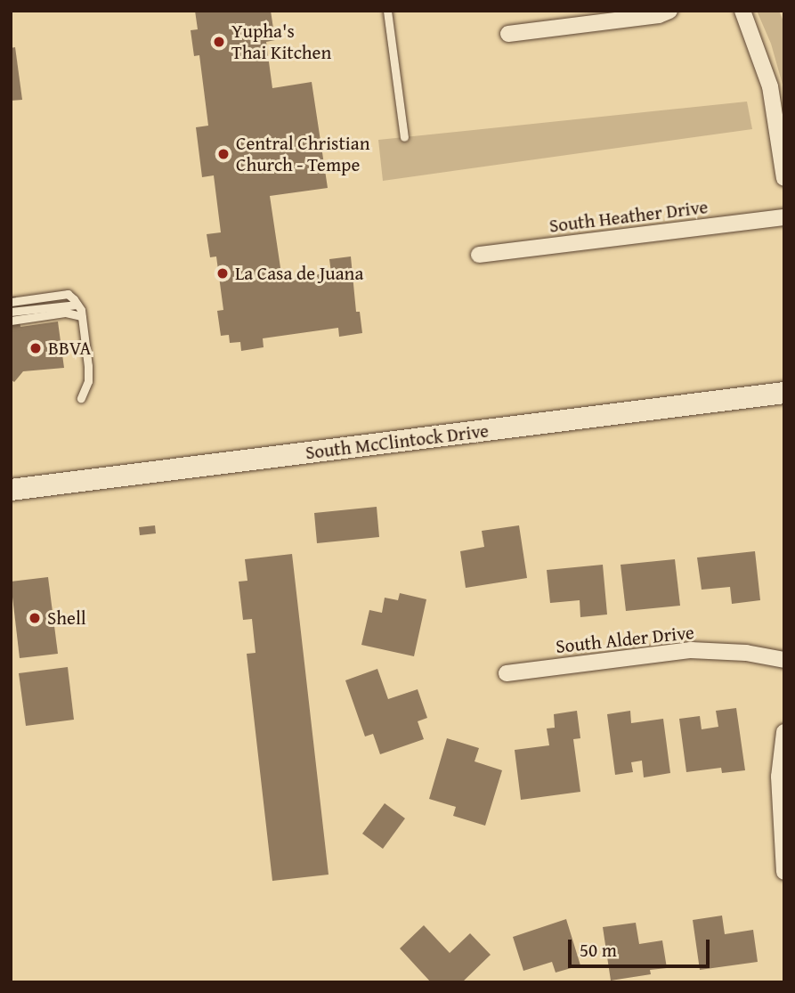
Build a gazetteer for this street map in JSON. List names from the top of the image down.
{
  "streets": {
    "main road": ["South McClintock Drive"],
    "street": ["South Heather Drive", "South Alder Drive"]
  },
  "places": [
    "Yupha's Thai Kitchen",
    "Central Christian Church - Tempe",
    "La Casa de Juana",
    "BBVA",
    "Shell"
  ],
  "scale_bar": "50 m"
}
